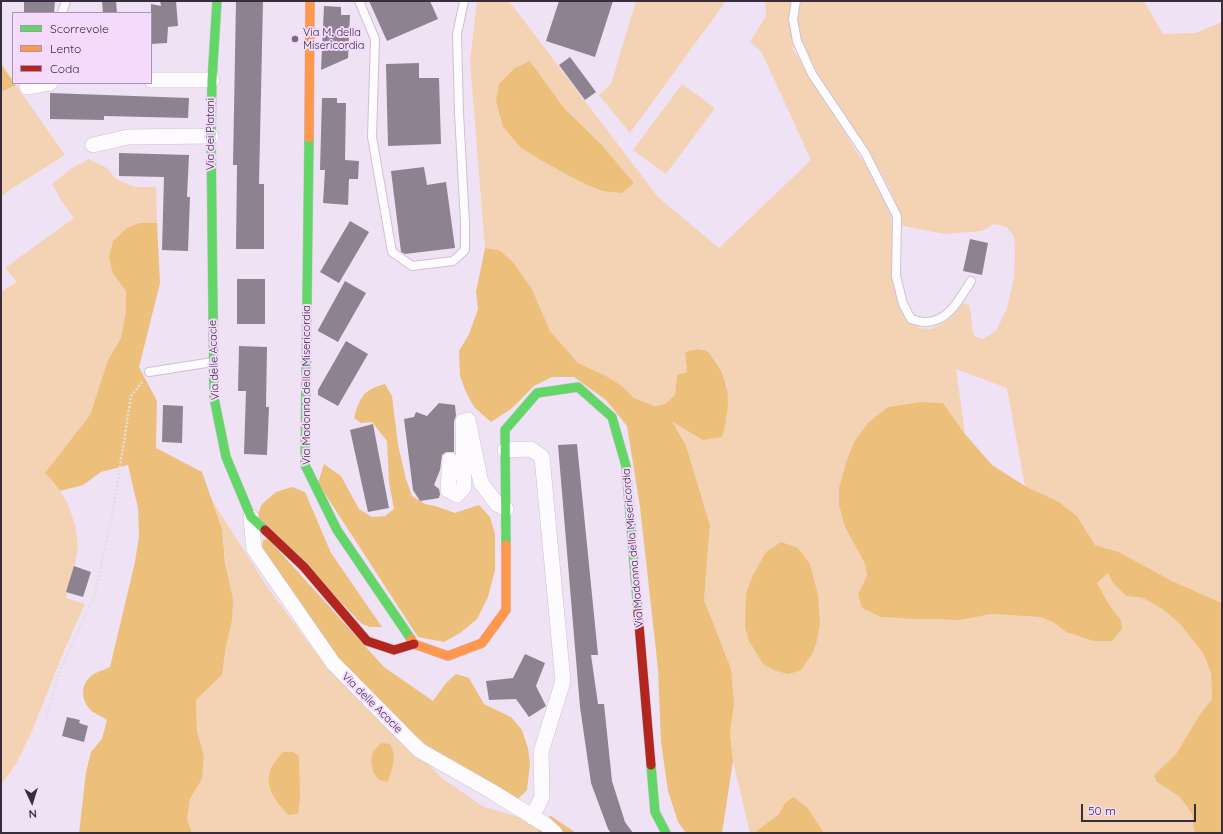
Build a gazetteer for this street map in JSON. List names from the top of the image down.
{
  "streets": {
    "main road": ["Via dei Platani", "Via delle Acacie", "Via Madonna della Misericordia"]
  },
  "crossings": [
    ["Via dei Platani", "Via delle Acacie"],
    ["Via delle Acacie", "Via Madonna della Misericordia"]
  ],
  "places": ["Via M. della Misericordia"],
  "legend": ["Scorrevole", "Lento", "Coda"],
  "scale_bar": "50 m",
  "north": "bottom"
}
